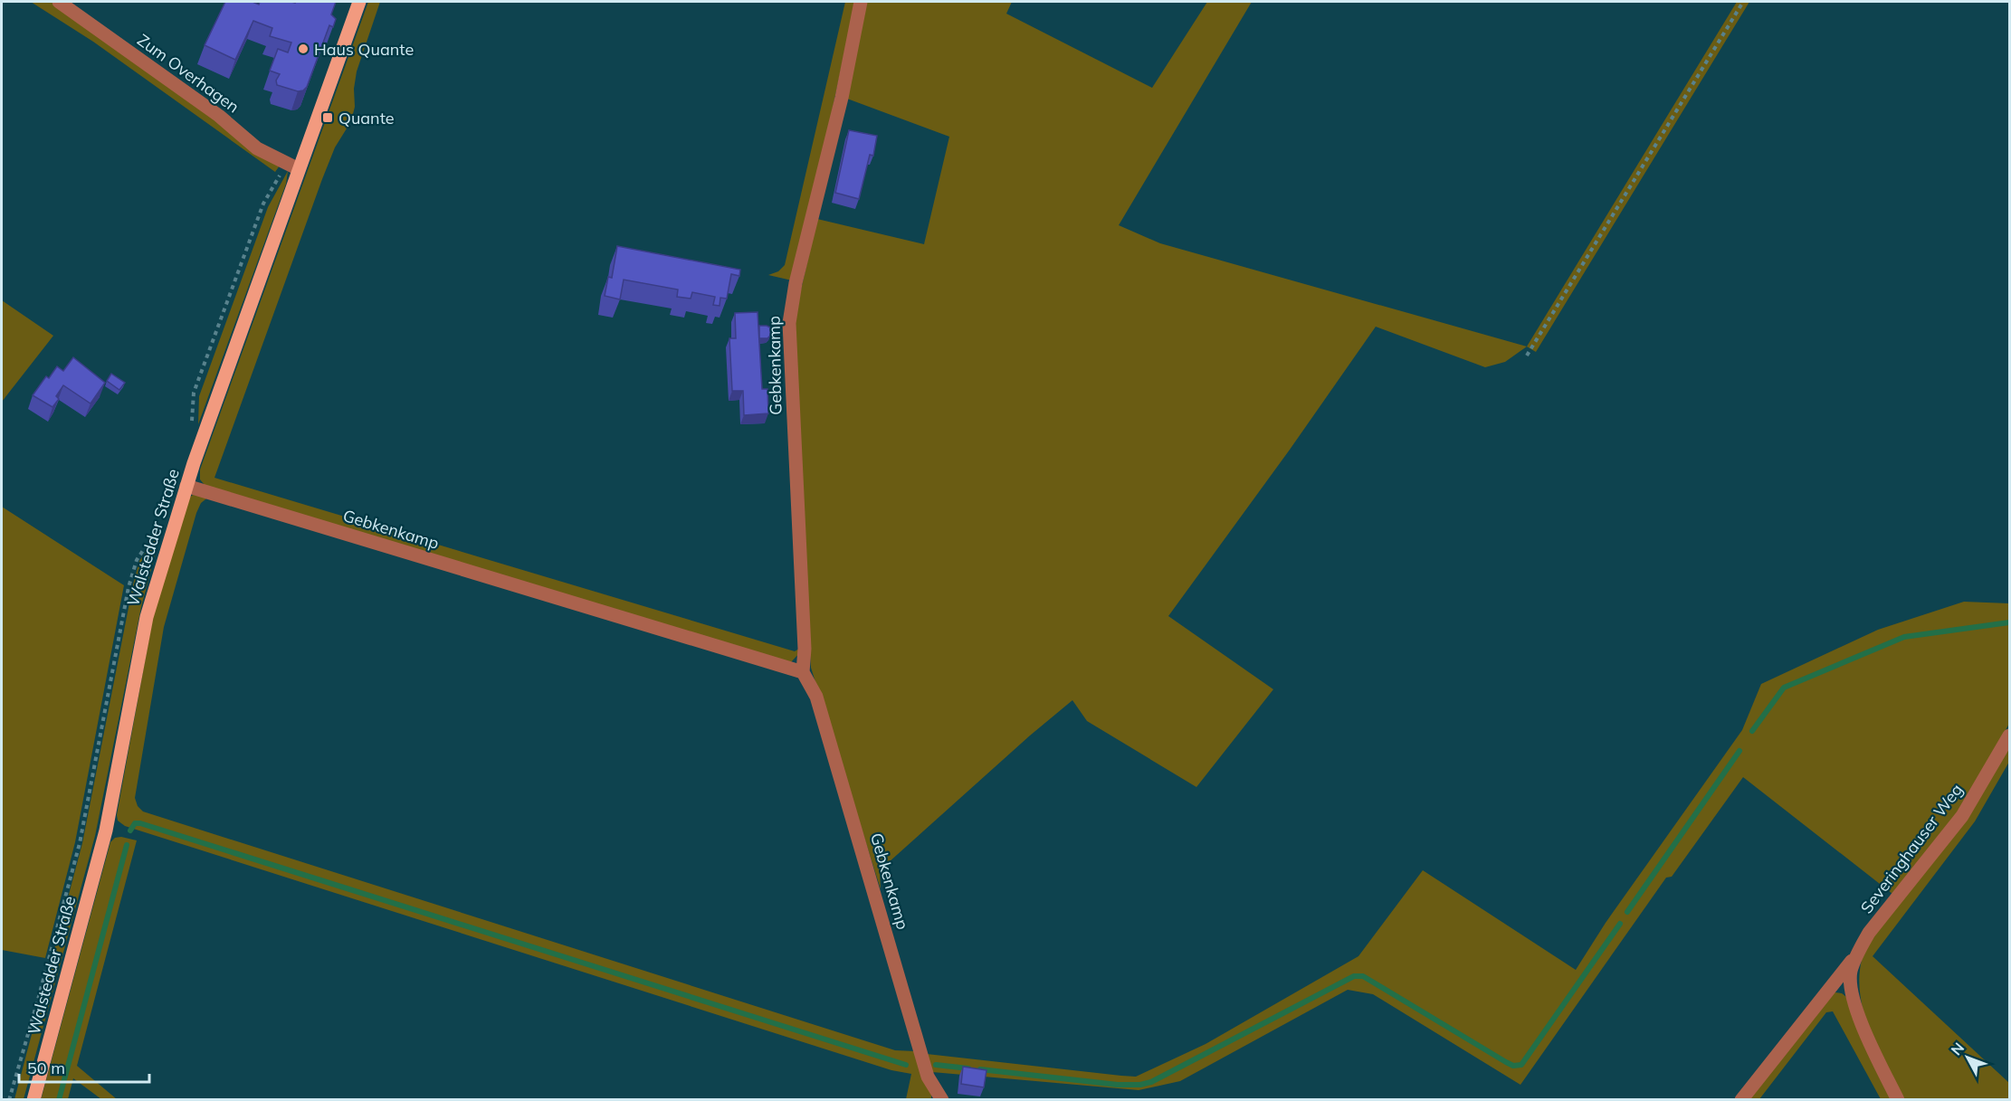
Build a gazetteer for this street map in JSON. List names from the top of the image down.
{
  "streets": {
    "main road": ["Walstedder Straße"],
    "street": ["Zum Overhagen", "Gebkenkamp", "Severinghauser Weg"]
  },
  "crossings": [
    ["Zum Overhagen", "Walstedder Straße"],
    ["Gebkenkamp", "Walstedder Straße"]
  ],
  "places": {
    "other": ["Haus Quante"],
    "transit": ["Quante"]
  },
  "scale_bar": "50 m",
  "north": "top left"
}
